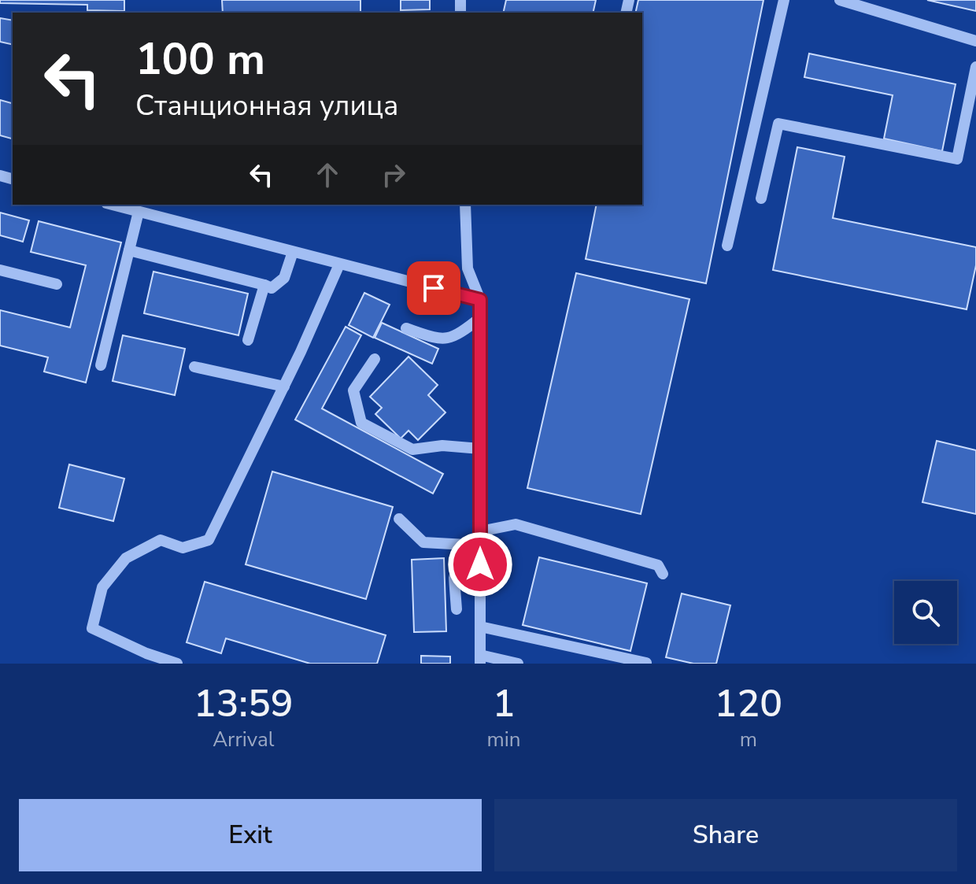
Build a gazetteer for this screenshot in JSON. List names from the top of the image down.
{
  "page": {
    "turn": ["100 m", "Станционная улица"],
    "eta": [
      "13:59",
      "Arrival",
      "1",
      "min",
      "120",
      "m"
    ],
    "buttons": ["Exit", "Share"]
  }
}
